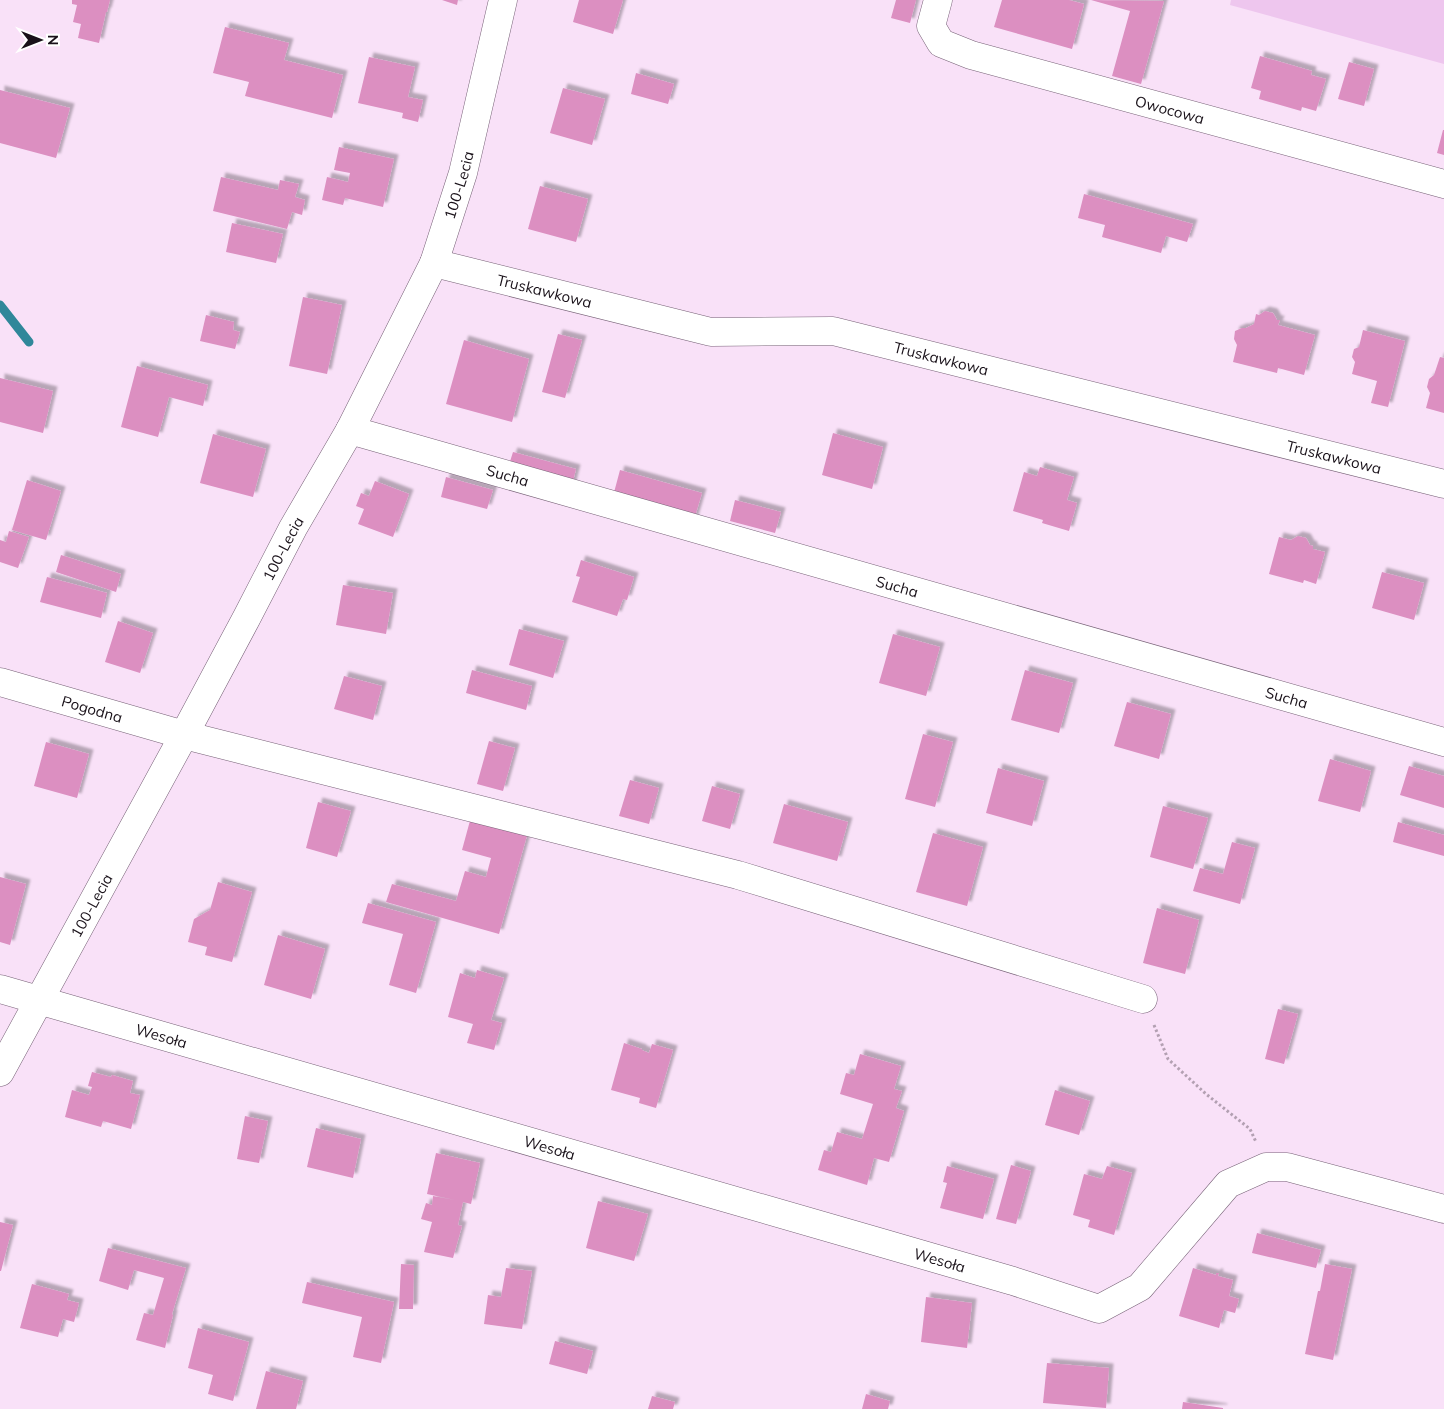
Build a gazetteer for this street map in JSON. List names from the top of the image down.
{
  "streets": {
    "street": [
      "Owocowa",
      "100-Lecia",
      "Truskawkowa",
      "Sucha",
      "Pogodna",
      "Wesoła"
    ]
  },
  "crossings": [
    ["100-Lecia", "Truskawkowa"],
    ["100-Lecia", "Sucha"],
    ["100-Lecia", "Pogodna"],
    ["100-Lecia", "Wesoła"]
  ],
  "north": "right"
}
